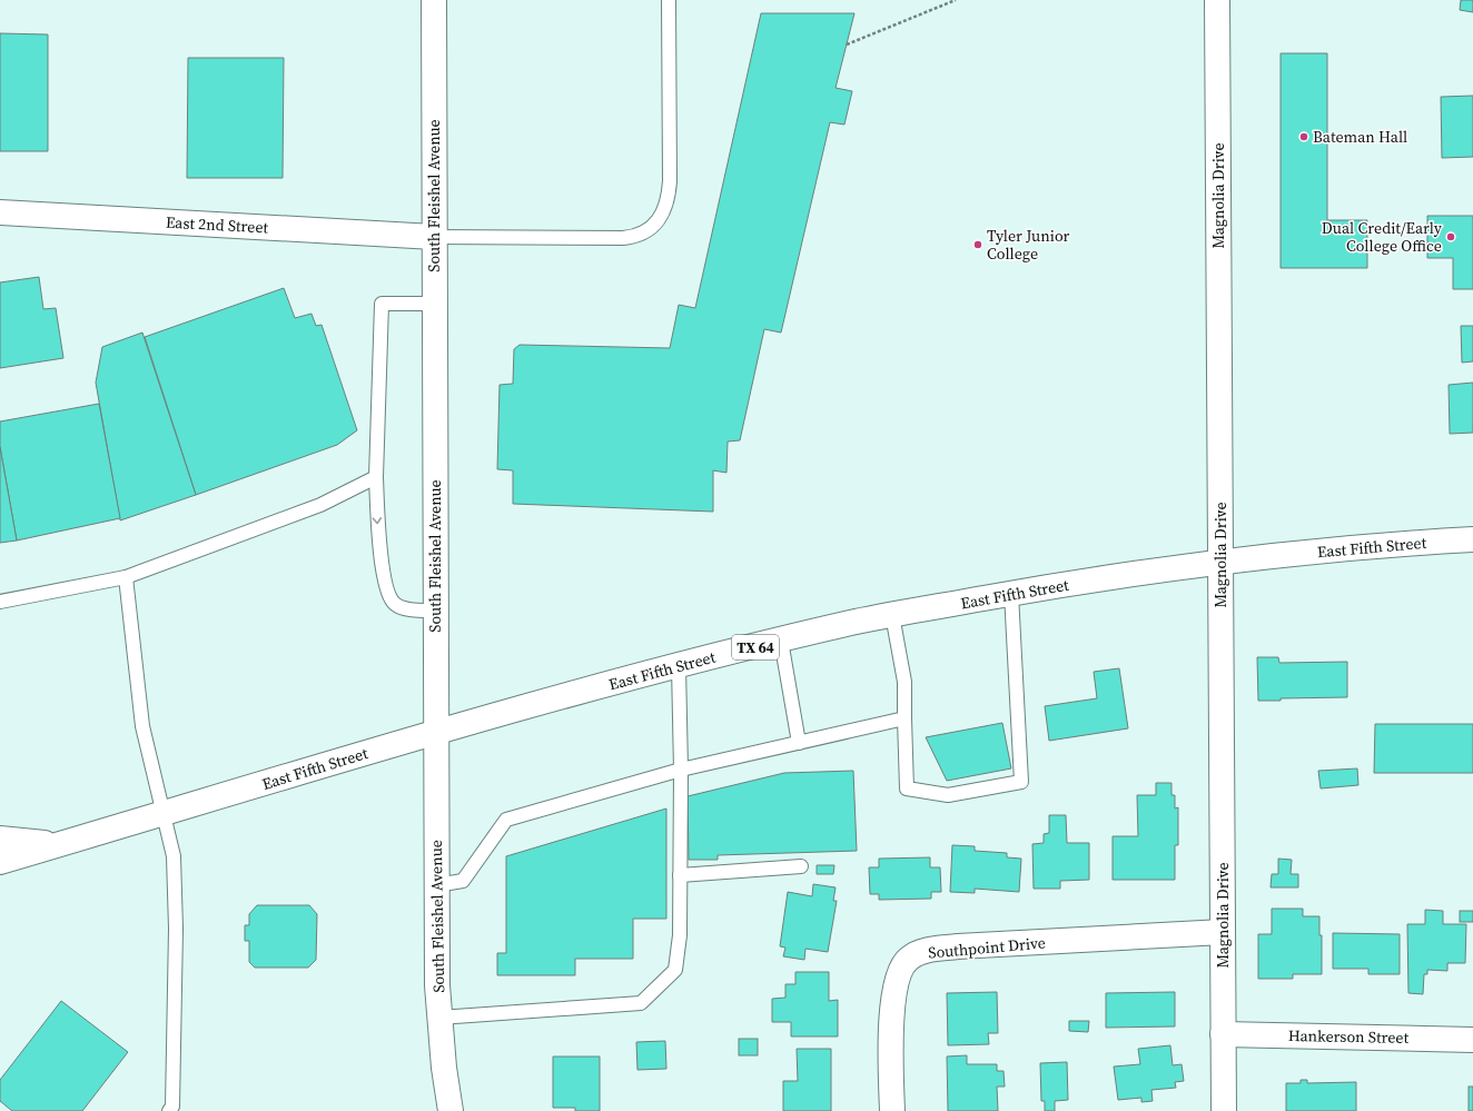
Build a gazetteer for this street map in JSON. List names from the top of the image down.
{
  "streets": {
    "street": [
      "South Fleishel Avenue",
      "Magnolia Drive",
      "East 2nd Street",
      "East Fifth Street",
      "TX 64",
      "Southpoint Drive",
      "Hankerson Street"
    ]
  },
  "crossings": [
    ["South Fleishel Avenue", "East 2nd Street"],
    ["South Fleishel Avenue", "East Fifth Street"],
    ["Magnolia Drive", "East Fifth Street"],
    ["Magnolia Drive", "Southpoint Drive"],
    ["Magnolia Drive", "Hankerson Street"]
  ],
  "places": ["Bateman Hall", "Dual Credit/Early College Office", "Tyler Junior College"]
}
